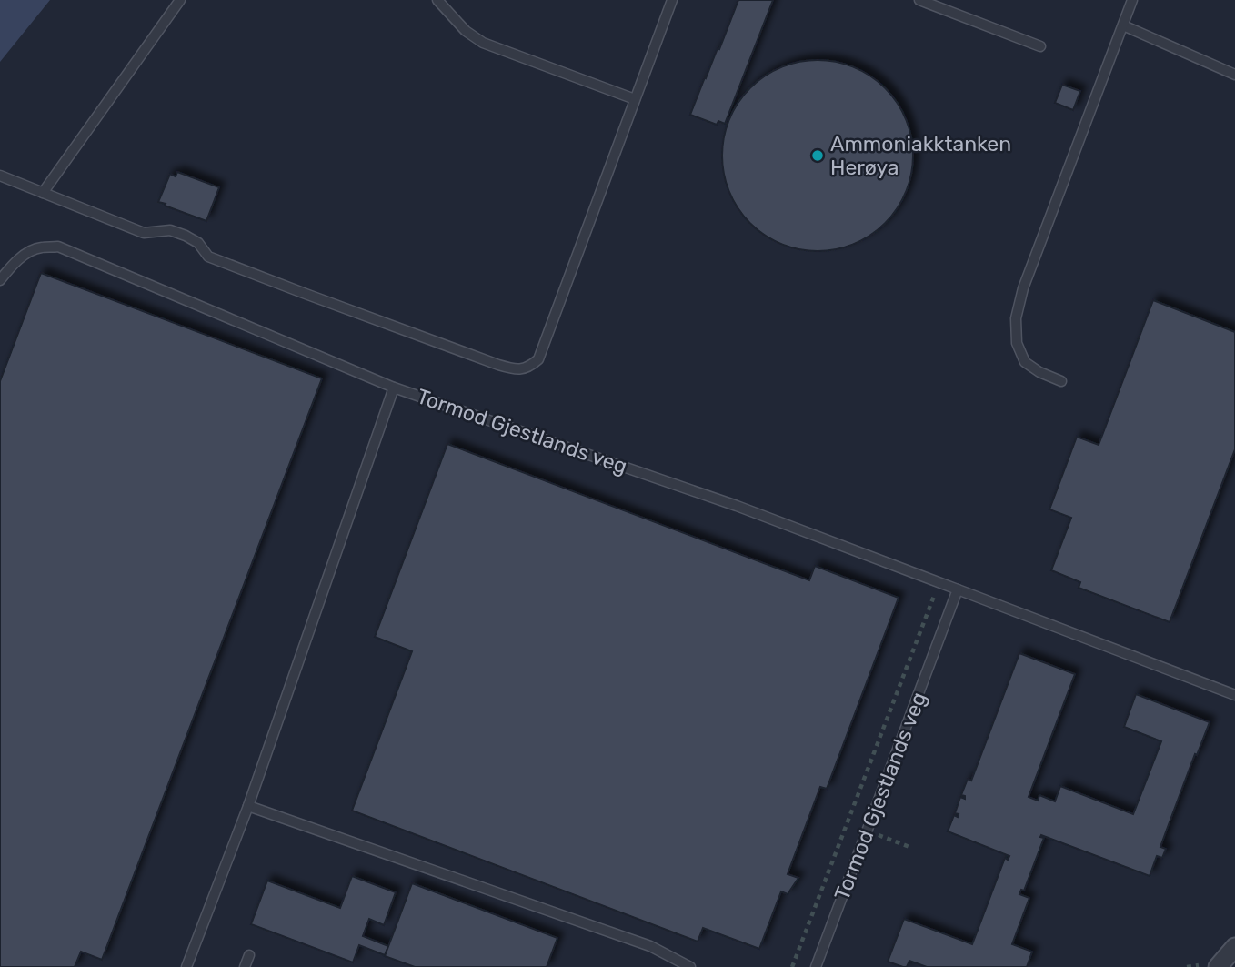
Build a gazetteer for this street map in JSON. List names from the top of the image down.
{
  "streets": {
    "lane": ["Tormod Gjestlands veg"]
  },
  "places": ["Ammoniakktanken Herøya"]
}
